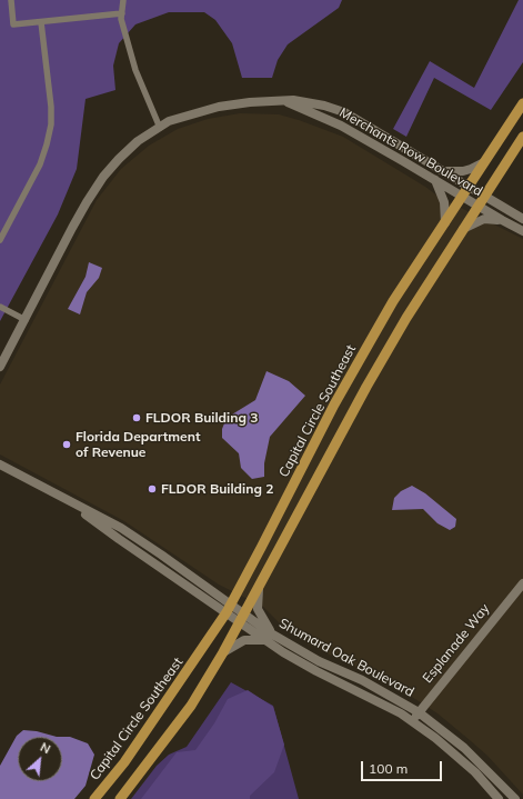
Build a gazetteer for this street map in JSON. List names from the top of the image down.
{
  "streets": {
    "main road": ["Capital Circle Southeast"],
    "street": ["Merchants Row Boulevard", "Esplanade Way", "Shumard Oak Boulevard"]
  },
  "crossings": [
    ["Merchants Row Boulevard", "Capital Circle Southeast"],
    ["Capital Circle Southeast", "Shumard Oak Boulevard"],
    ["Esplanade Way", "Shumard Oak Boulevard"]
  ],
  "places": ["FLDOR Building 3", "Florida Department of Revenue", "FLDOR Building 2"],
  "scale_bar": "100 m",
  "north": "top right"
}
